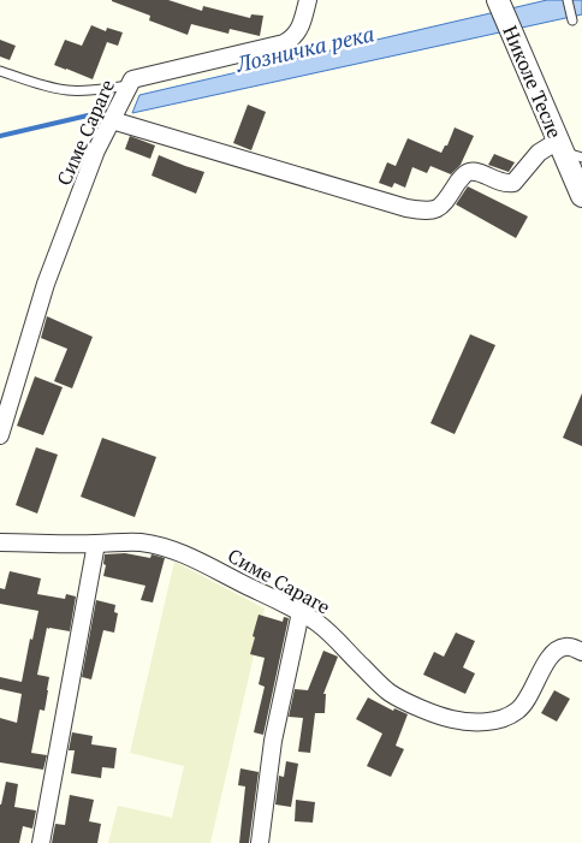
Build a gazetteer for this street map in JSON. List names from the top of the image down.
{
  "streets": {
    "street": ["Николе Тесле", "Симе Сараге"]
  },
  "water": ["Лозничка река"]
}
